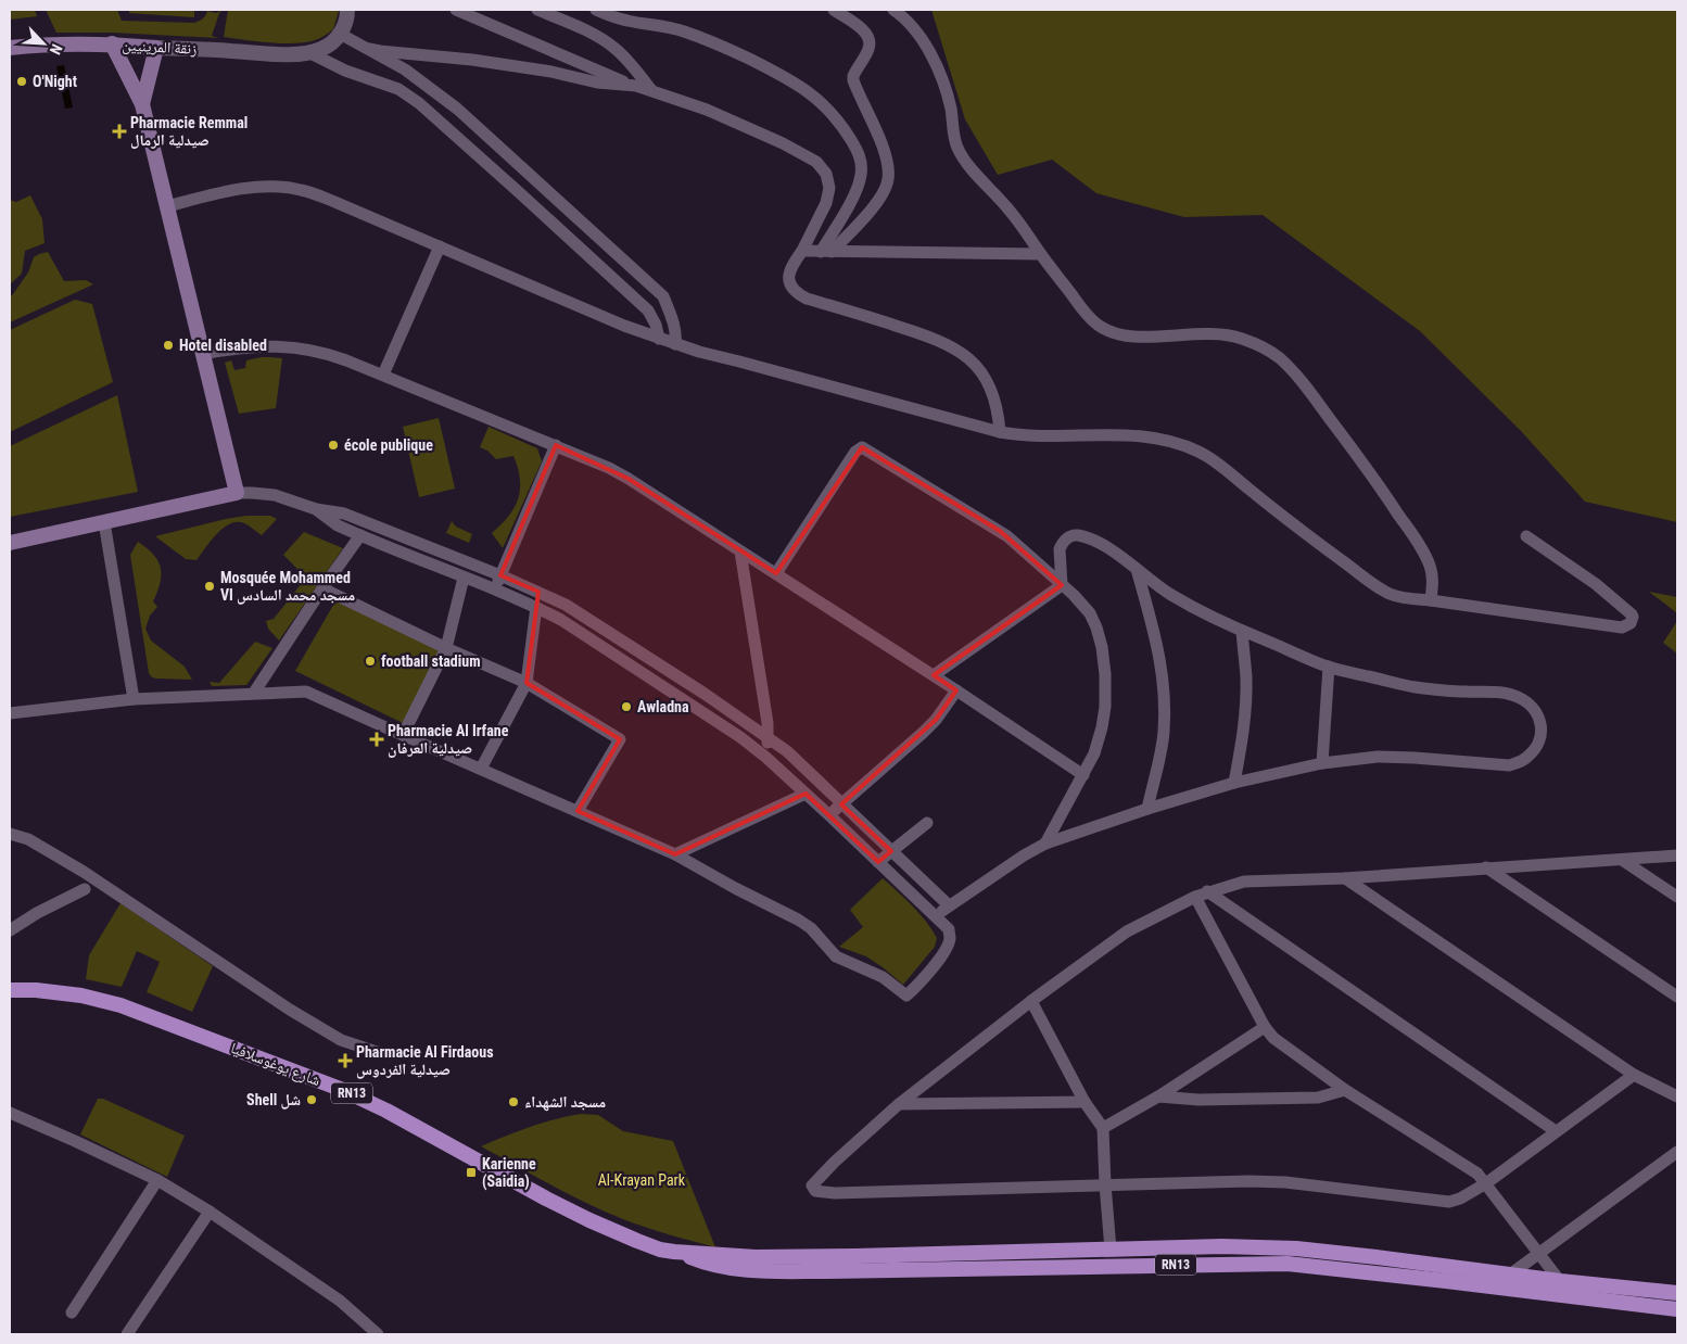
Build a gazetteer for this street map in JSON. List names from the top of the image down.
{
  "streets": {
    "main road": ["زنقة المرينيين", "شارع يوغوسلافيا", "RN13"]
  },
  "crossings": [
    ["شارع يوغوسلافيا", "RN13"]
  ],
  "parks": ["Al-Krayan Park"],
  "places": {
    "other": [
      "O'Night",
      "Hotel disabled",
      "école publique",
      "Mosquée Mohammed VI مسجد محمد السادس",
      "football stadium",
      "Awladna",
      "Shell شل",
      "مسجد الشهداء"
    ],
    "health": ["Pharmacie Remmal صيدلية الرمال", "Pharmacie Al Irfane صيدلية العرفان", "Pharmacie Al Firdaous صيدلية الفردوس"],
    "transit": ["Karienne (Saidia)"]
  },
  "north": "bottom right"
}
